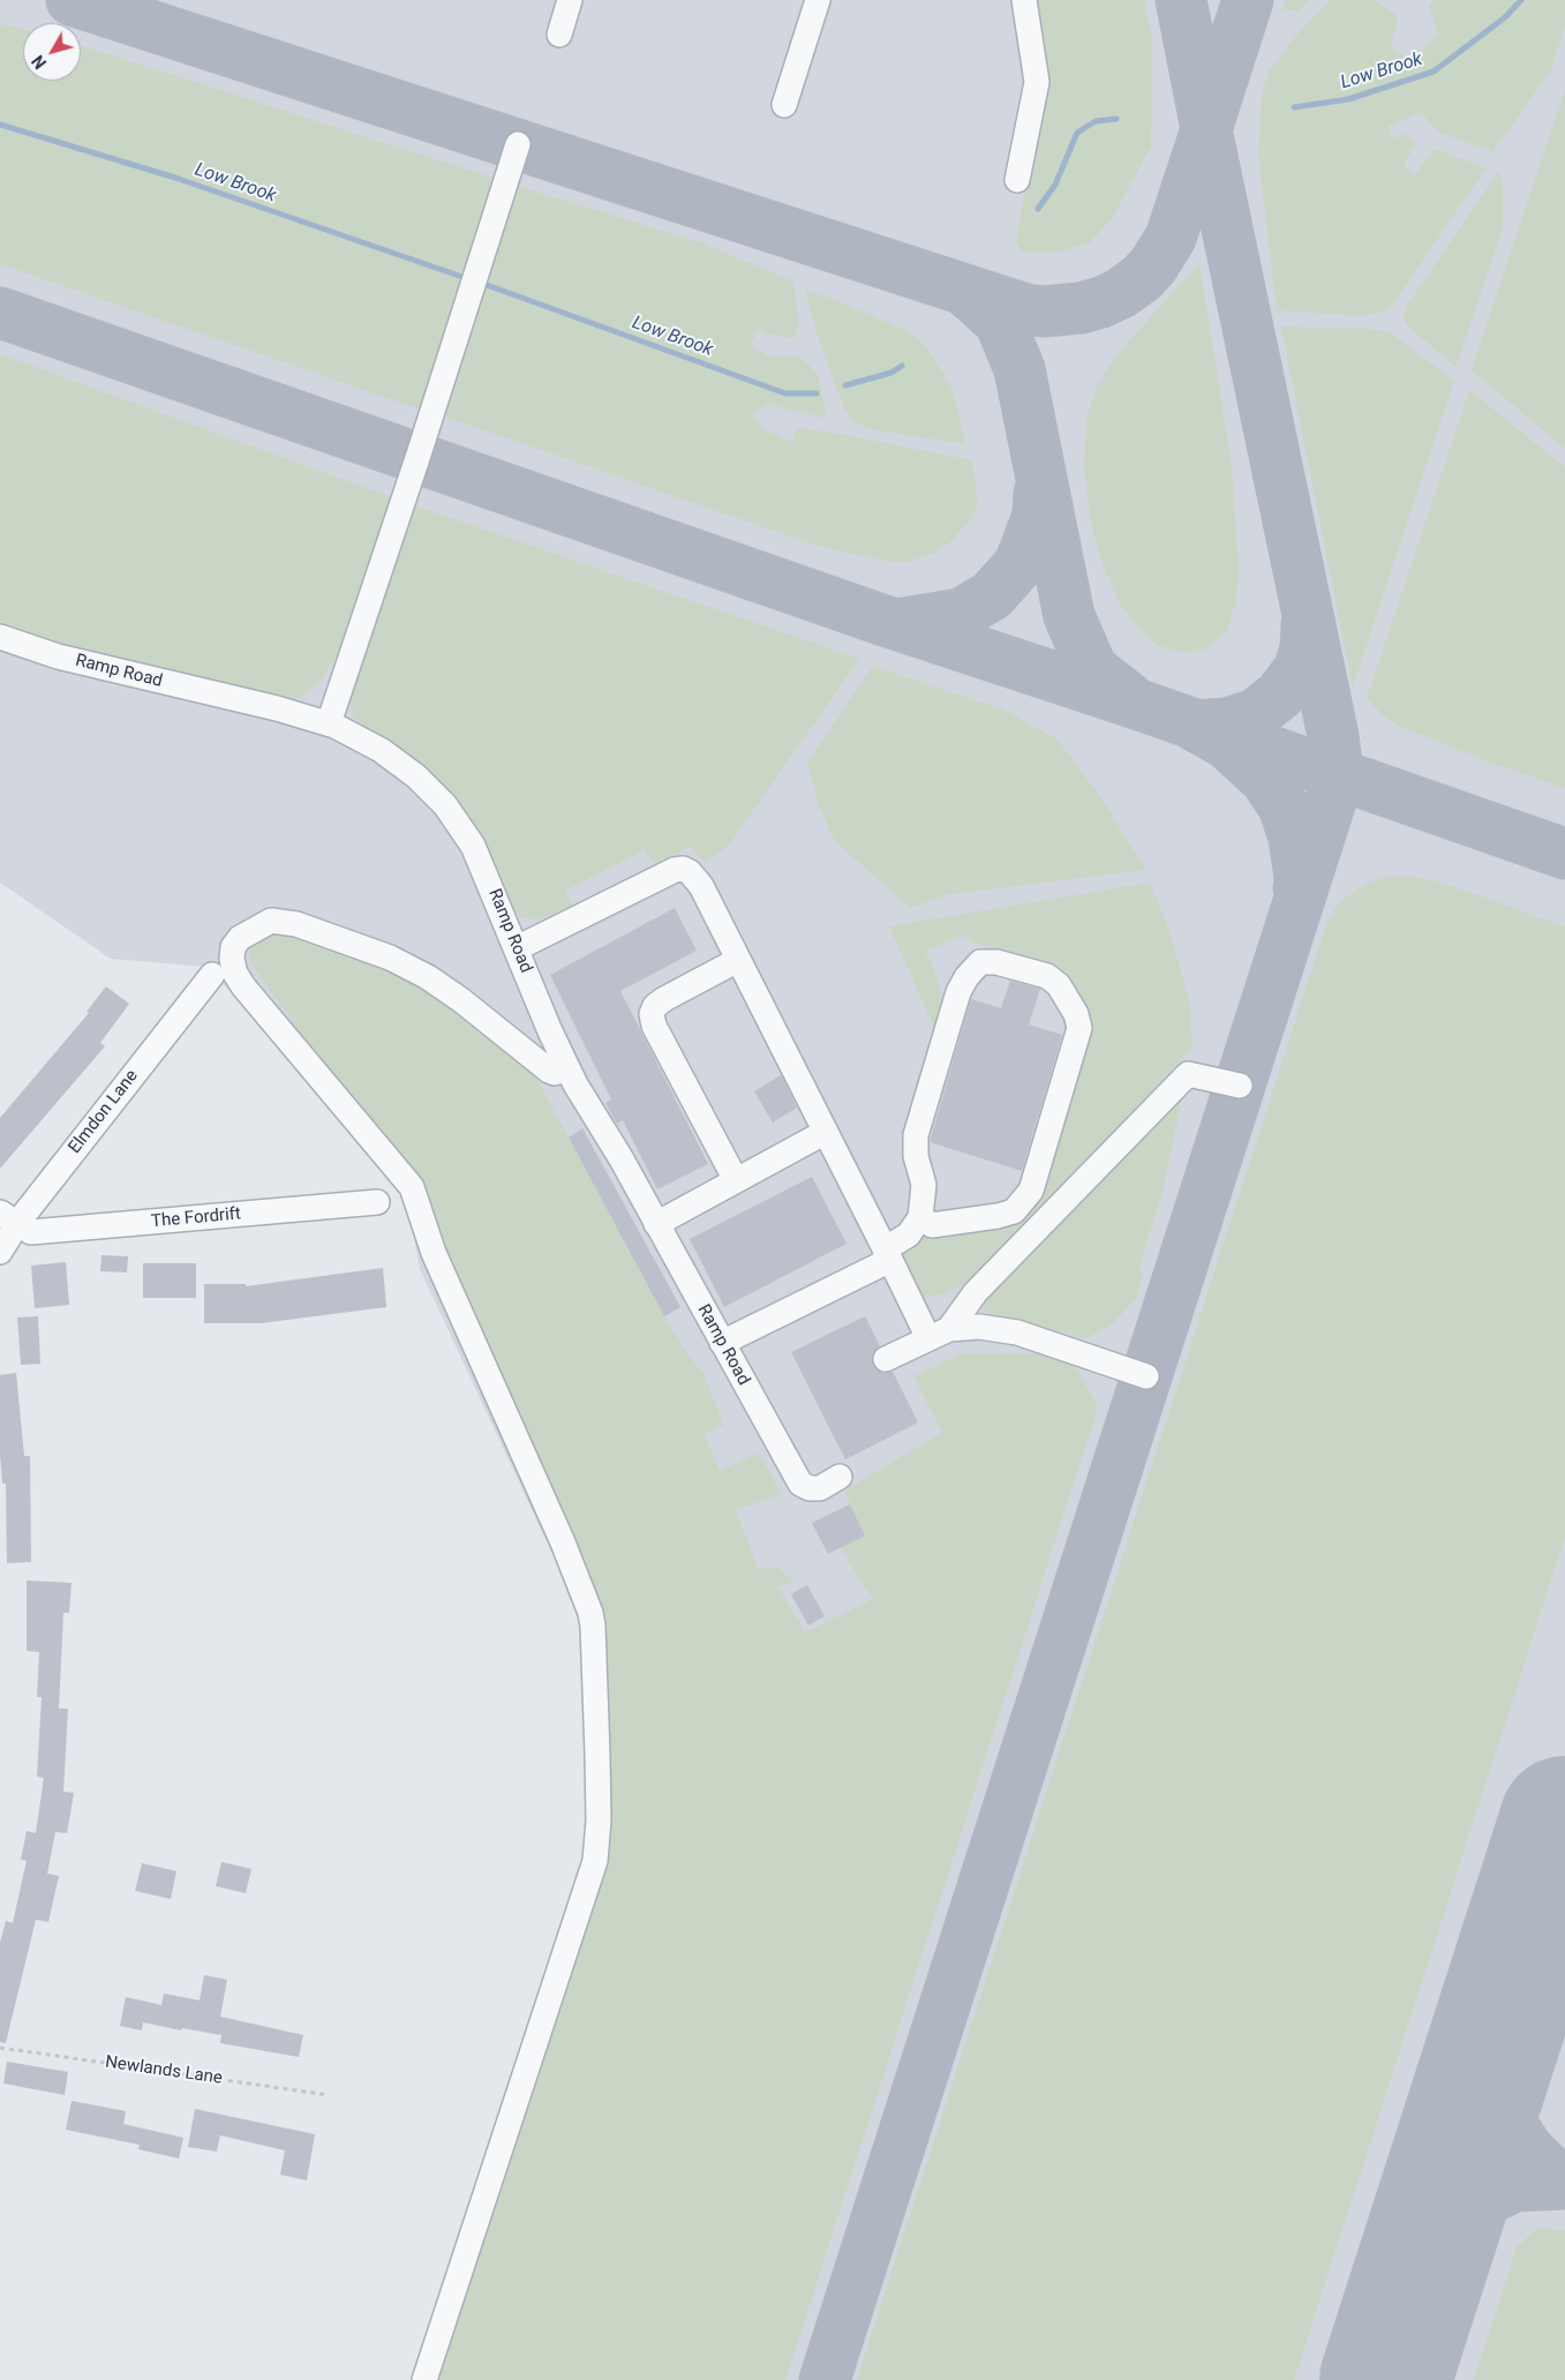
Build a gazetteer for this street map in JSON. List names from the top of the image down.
{
  "streets": {
    "street": ["Ramp Road", "Elmdon Lane", "The Fordrift"],
    "path": ["Newlands Lane"]
  },
  "crossings": [
    ["Elmdon Lane", "The Fordrift"]
  ],
  "water": ["Low Brook"],
  "north": "bottom left"
}
